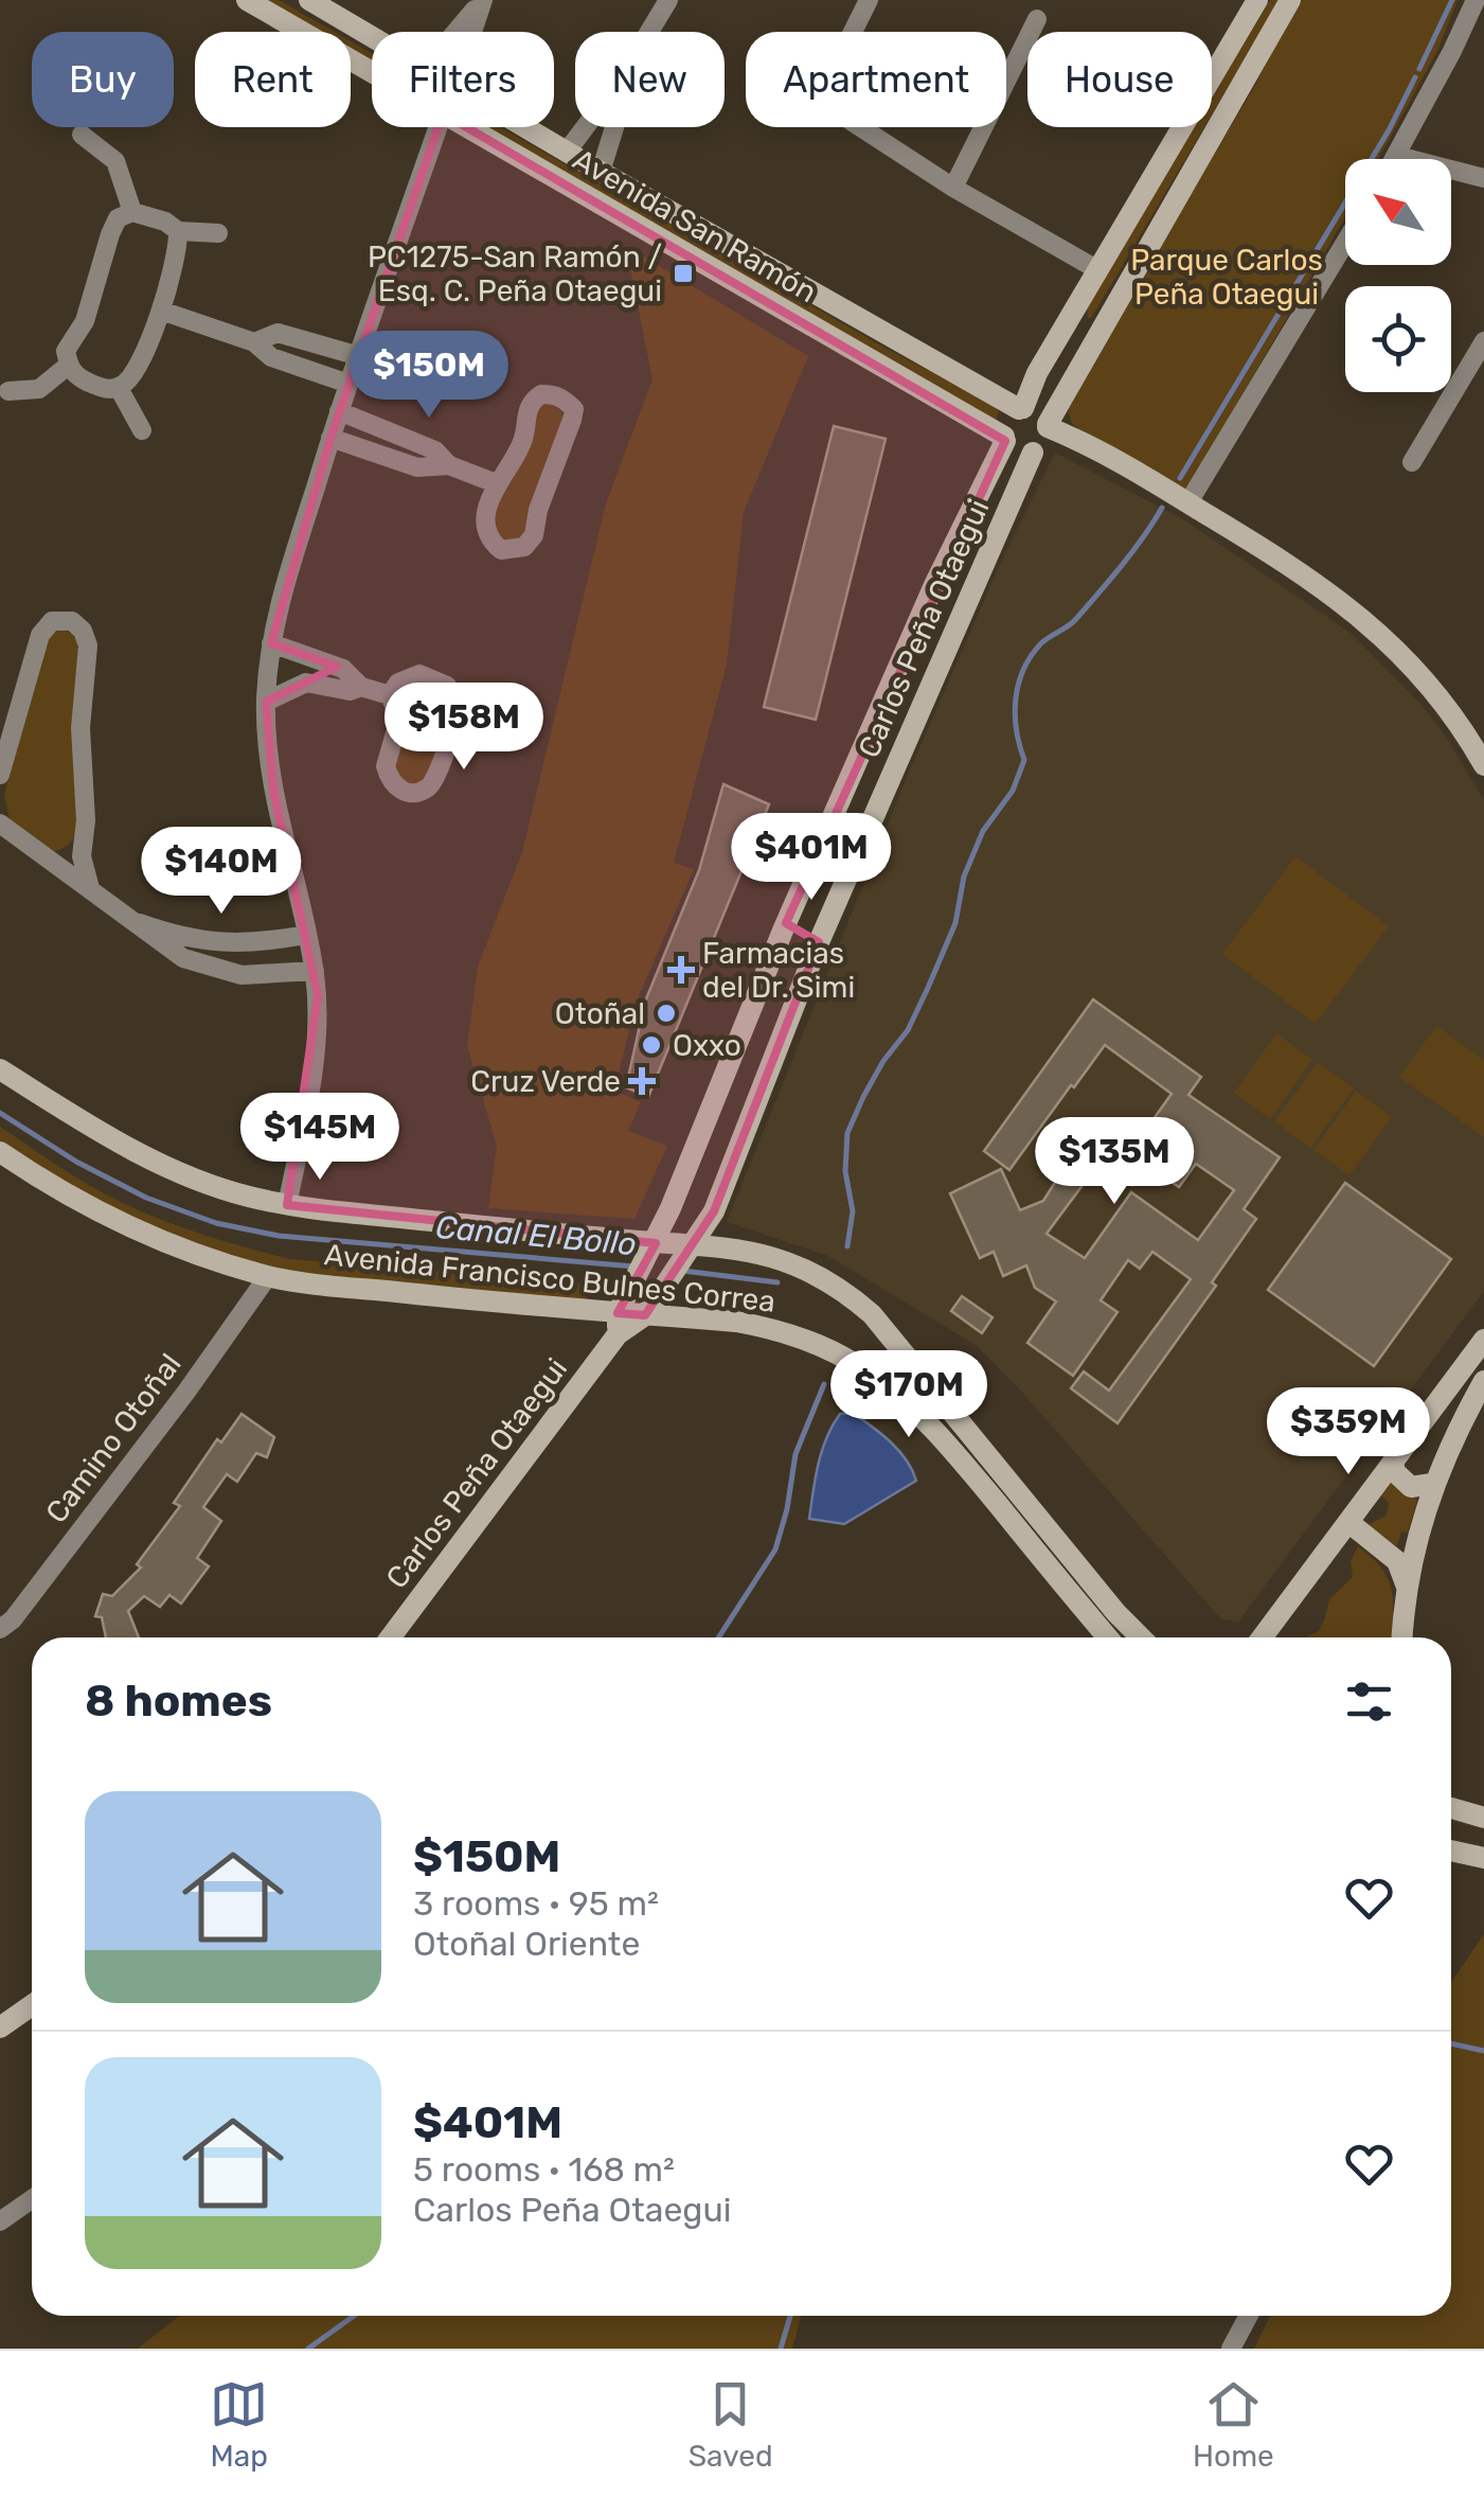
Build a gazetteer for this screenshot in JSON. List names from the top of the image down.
{
  "streets": {
    "street": [
      "Avenida San Ramón",
      "Carlos Peña Otaegui",
      "Avenida Francisco Bulnes Correa",
      "Camino Otoñal"
    ]
  },
  "crossings": [
    ["Avenida San Ramón", "Carlos Peña Otaegui"],
    ["Carlos Peña Otaegui", "Avenida Francisco Bulnes Correa"],
    ["Avenida Francisco Bulnes Correa", "Camino Otoñal"]
  ],
  "water": ["Canal El Bollo"],
  "parks": ["Parque Carlos Peña Otaegui"],
  "places": {
    "transit": ["PC1275-San Ramón / Esq. C. Peña Otaegui"],
    "health": ["Farmacias del Dr. Simi", "Cruz Verde"],
    "other": ["Otoñal", "Oxxo"]
  },
  "north": "top left",
  "page": {
    "chip": [
      "Buy",
      "Rent",
      "Filters",
      "New",
      "Apartment",
      "House"
    ],
    "price": [
      "$150M",
      "$158M",
      "$401M",
      "$140M",
      "$145M",
      "$135M",
      "$170M",
      "$359M"
    ],
    "heading": "8 homes",
    "list": [
      {
        "name": "$150M",
        "note": "3 rooms · 95 m² · Otoñal Oriente"
      },
      {
        "name": "$401M",
        "note": "5 rooms · 168 m² · Carlos Peña Otaegui"
      }
    ],
    "tabs": ["Map", "Saved", "Home"]
  }
}
